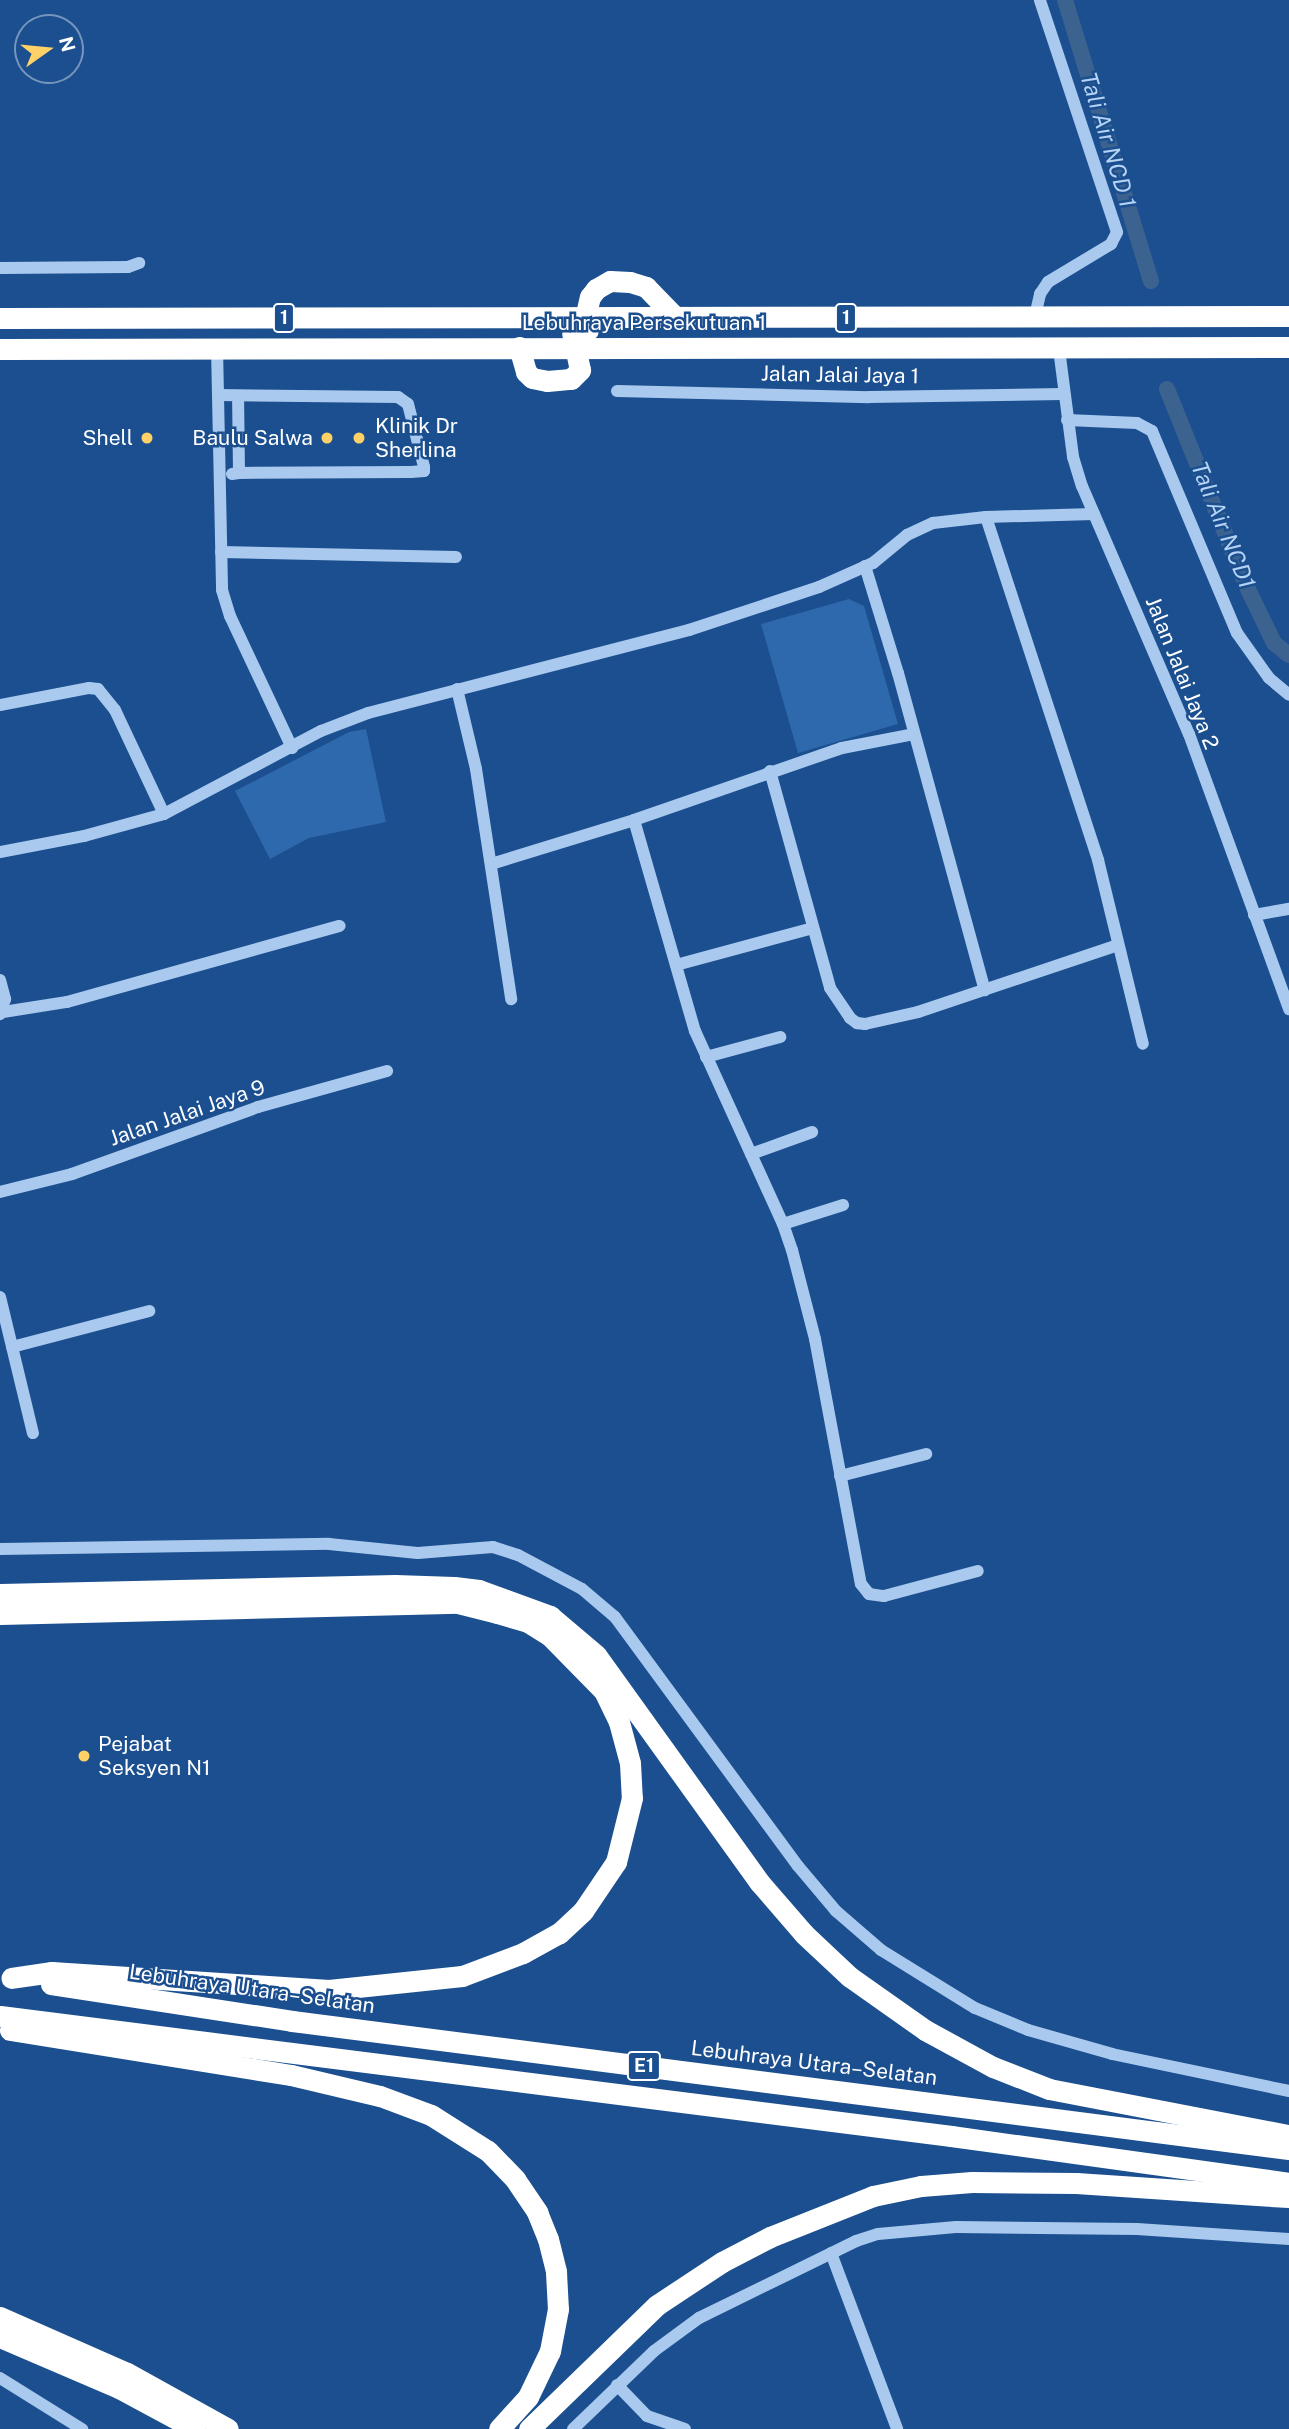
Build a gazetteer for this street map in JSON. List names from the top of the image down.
{
  "streets": {
    "highway": [
      "1",
      "Lebuhraya Persekutuan 1",
      "Lebuhraya Utara–Selatan",
      "E1"
    ],
    "street": ["Jalan Jalai Jaya 1", "Jalan Jalai Jaya 2", "Jalan Jalai Jaya 9"]
  },
  "crossings": [
    ["Lebuhraya Persekutuan 1", "Jalan Jalai Jaya 2"],
    ["Jalan Jalai Jaya 1", "Jalan Jalai Jaya 2"]
  ],
  "water": ["Tali Air NCD 1", "Tali Air NCD1"],
  "places": [
    "Shell",
    "Baulu Salwa",
    "Klinik Dr Sherlina",
    "Pejabat Seksyen N1"
  ],
  "north": "right"
}
